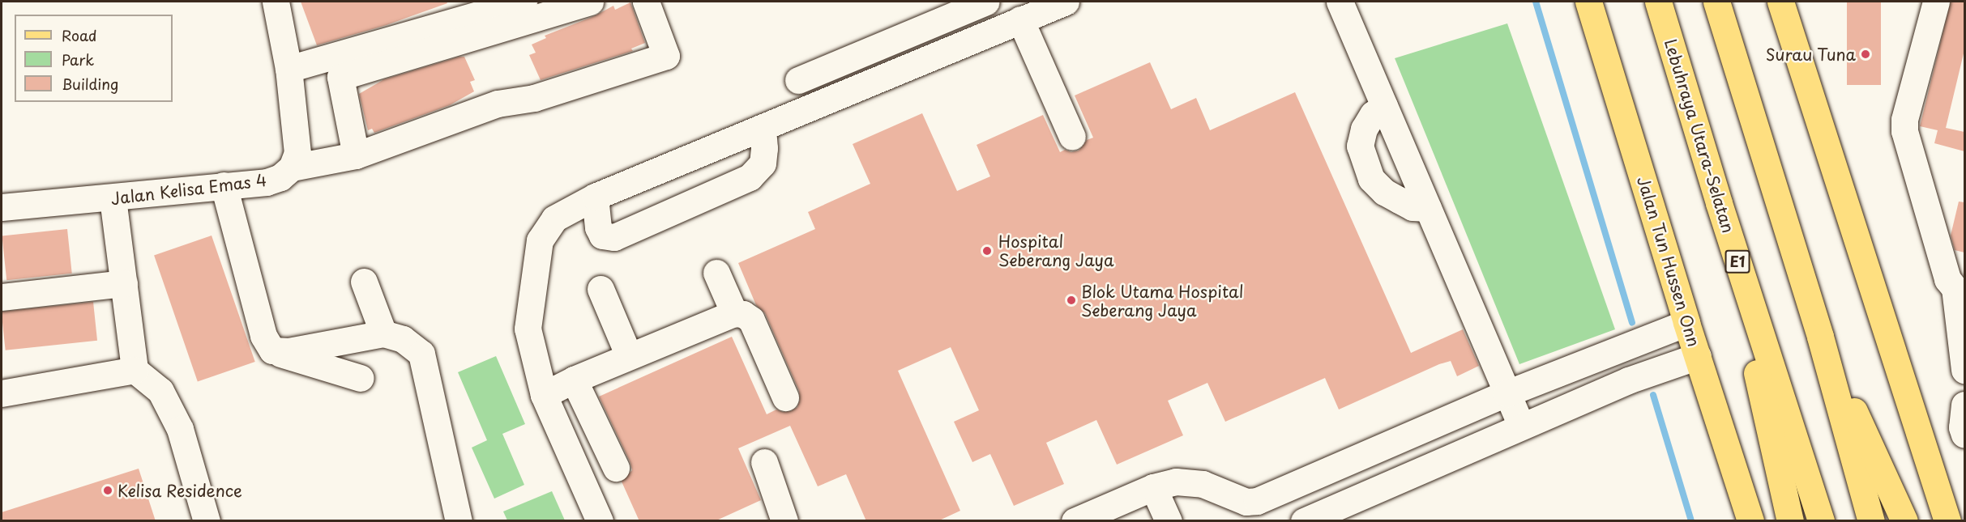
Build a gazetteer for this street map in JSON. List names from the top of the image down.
{
  "streets": {
    "main road": ["Lebuhraya Utara–Selatan", "Jalan Tun Hussen Onn", "E1"],
    "street": ["Jalan Kelisa Emas 4"]
  },
  "places": [
    "Surau Tuna",
    "Hospital Seberang Jaya",
    "Blok Utama Hospital Seberang Jaya",
    "Kelisa Residence"
  ],
  "legend": ["Road", "Park", "Building"]
}
